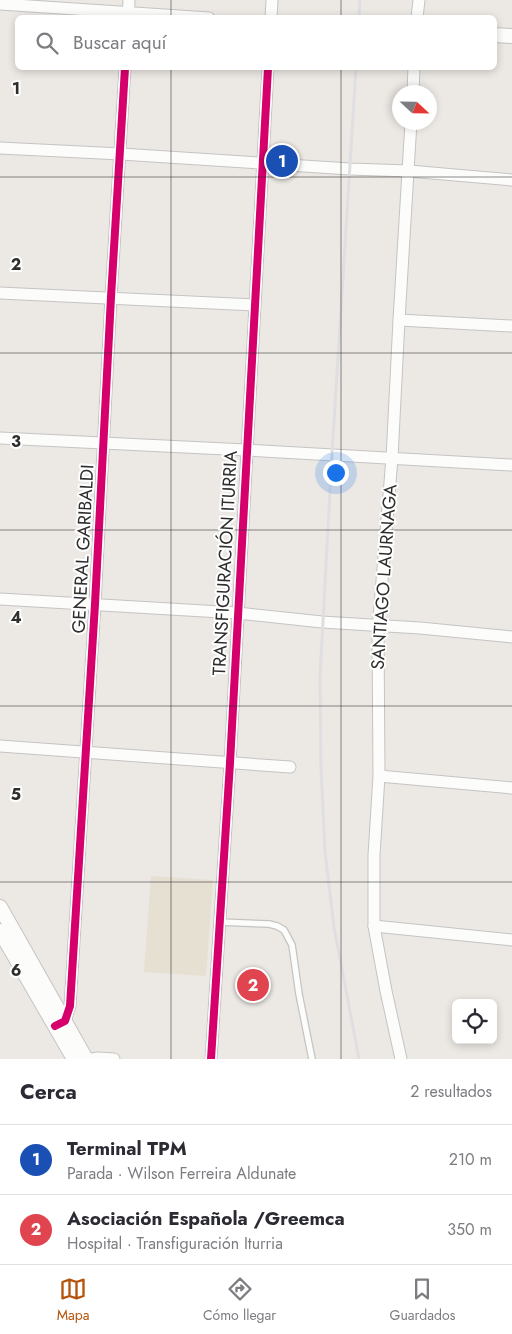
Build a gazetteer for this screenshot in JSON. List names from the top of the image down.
{
  "streets": {
    "street": ["GENERAL GARIBALDI", "TRANSFIGURACIÓN ITURRIA", "SANTIAGO LAURNAGA"]
  },
  "north": "right",
  "page": {
    "search": "Buscar aquí",
    "pins": ["1", "2"],
    "heading": ["Cerca", "2 resultados"],
    "list": [
      {
        "mark": "1",
        "name": "Terminal TPM",
        "note": "Parada · Wilson Ferreira Aldunate",
        "value": "210 m"
      },
      {
        "mark": "2",
        "name": "Asociación Española /Greemca",
        "note": "Hospital · Transfiguración Iturria",
        "value": "350 m"
      }
    ],
    "nav": ["Mapa", "Cómo llegar", "Guardados"]
  },
  "grid": {
    "rows": [
      "1",
      "2",
      "3",
      "4",
      "5",
      "6"
    ]
  }
}
